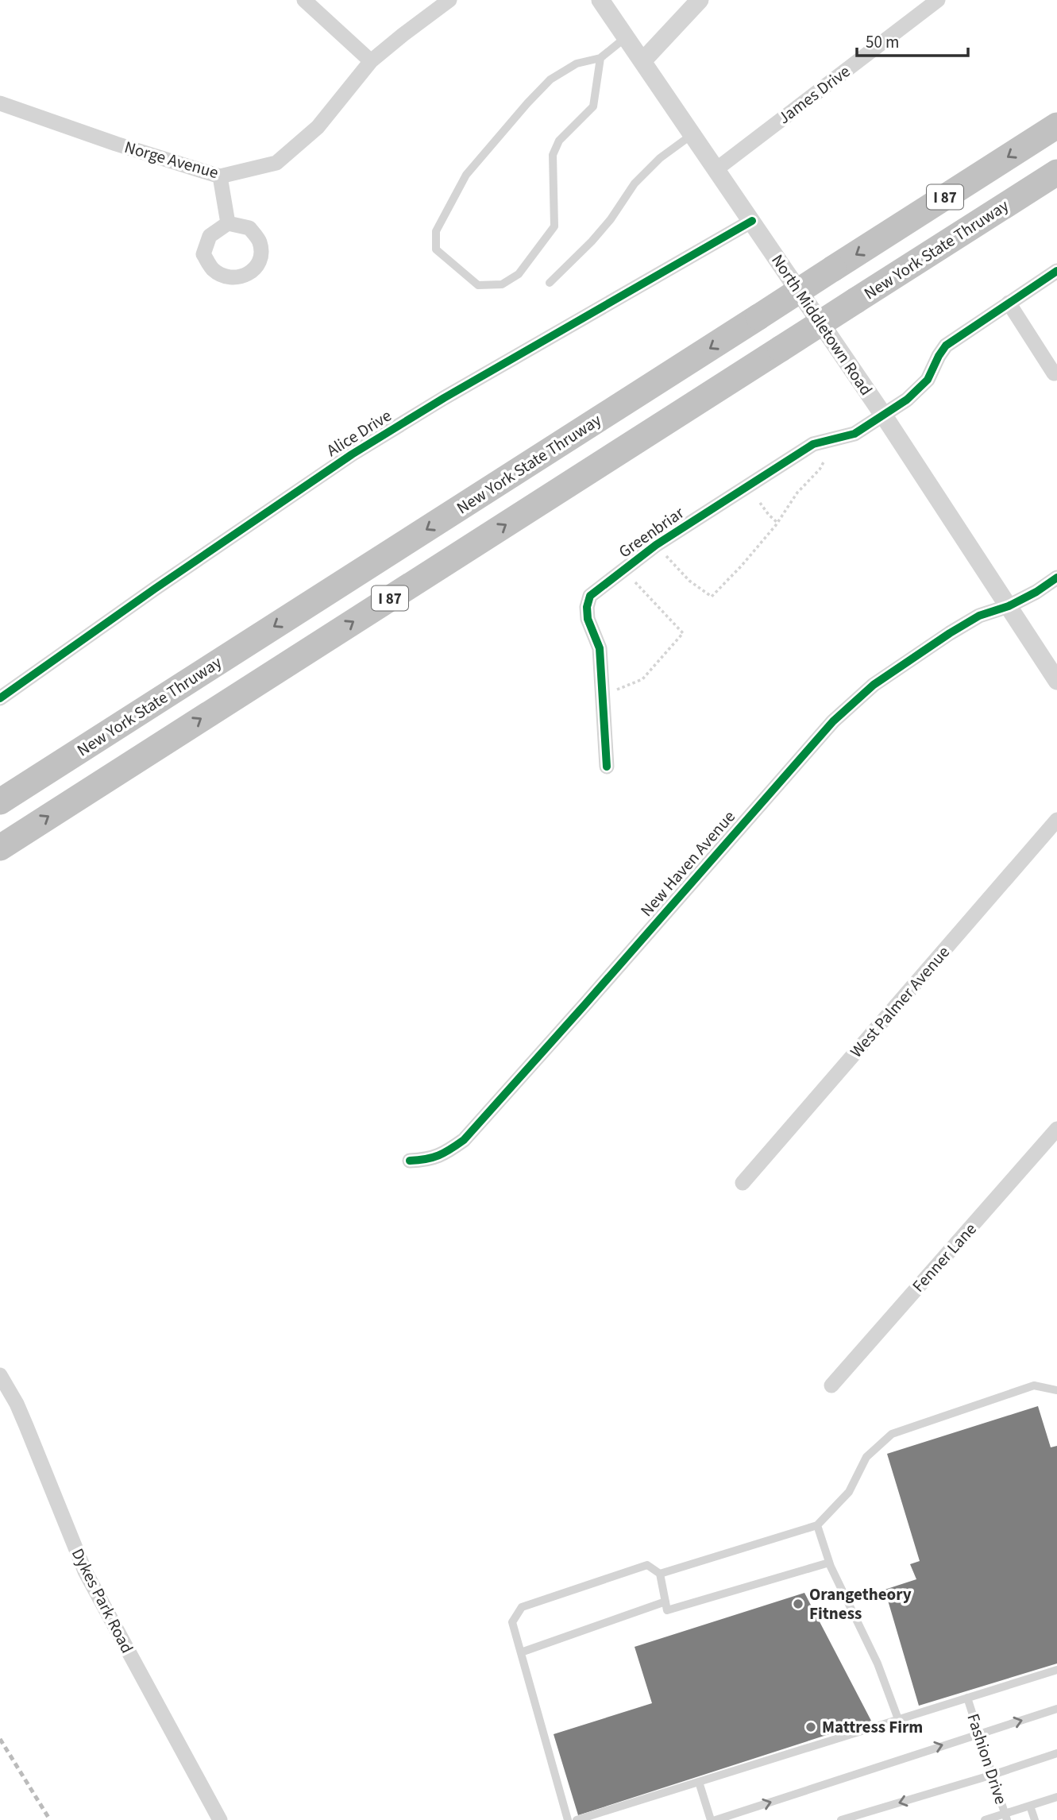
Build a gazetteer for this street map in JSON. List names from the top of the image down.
{
  "streets": {
    "highway": ["I 87", "New York State Thruway"],
    "street": [
      "James Drive",
      "Norge Avenue",
      "North Middletown Road",
      "Alice Drive",
      "Greenbriar",
      "New Haven Avenue",
      "West Palmer Avenue",
      "Fenner Lane",
      "Dykes Park Road"
    ],
    "lane": ["Fashion Drive"]
  },
  "crossings": [
    ["James Drive", "North Middletown Road"],
    ["North Middletown Road", "Alice Drive"],
    ["North Middletown Road", "Greenbriar"],
    ["North Middletown Road", "New Haven Avenue"]
  ],
  "places": ["Orangetheory Fitness", "Mattress Firm"],
  "scale_bar": "50 m"
}
